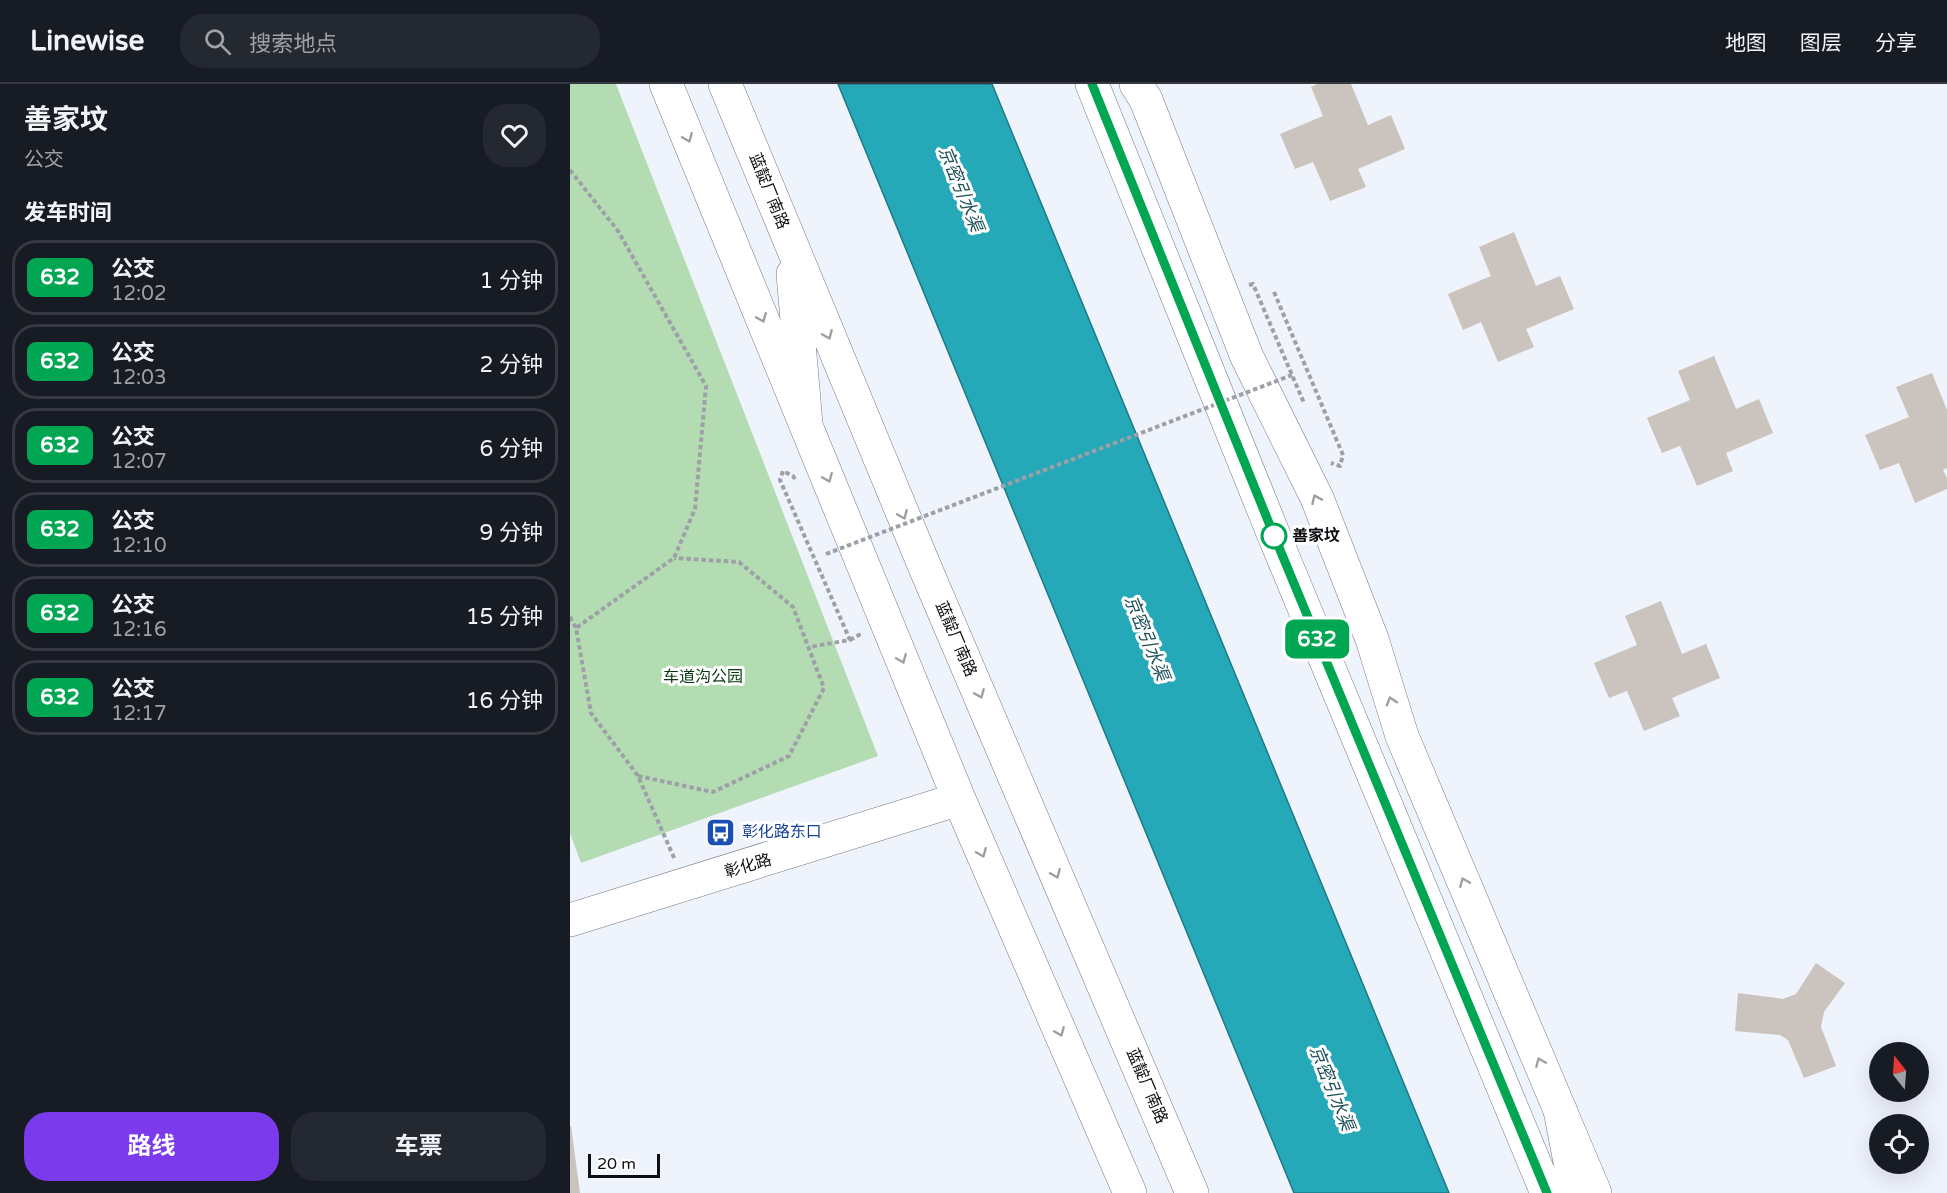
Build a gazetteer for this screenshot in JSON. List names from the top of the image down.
{
  "streets": {
    "main road": ["蓝靛厂南路", "彰化路"]
  },
  "water": ["京密引水渠"],
  "parks": ["车道沟公园"],
  "places": {
    "other": ["善家坟"],
    "bus stop": ["彰化路东口"]
  },
  "lines": ["bus line 632"],
  "scale_bar": "20 m",
  "north": "top",
  "page": {
    "header": "Linewise",
    "search": "搜索地点",
    "nav": ["地图", "图层", "分享"],
    "heading": [
      ["善家坟", "公交"],
      "发车时间"
    ],
    "on_map": "632",
    "list": [
      {
        "mark": "632",
        "name": "公交",
        "note": "12:02",
        "value": "1 分钟"
      },
      {
        "mark": "632",
        "name": "公交",
        "note": "12:03",
        "value": "2 分钟"
      },
      {
        "mark": "632",
        "name": "公交",
        "note": "12:07",
        "value": "6 分钟"
      },
      {
        "mark": "632",
        "name": "公交",
        "note": "12:10",
        "value": "9 分钟"
      },
      {
        "mark": "632",
        "name": "公交",
        "note": "12:16",
        "value": "15 分钟"
      },
      {
        "mark": "632",
        "name": "公交",
        "note": "12:17",
        "value": "16 分钟"
      }
    ],
    "buttons": ["路线", "车票"],
    "scale": "20 m"
  }
}
